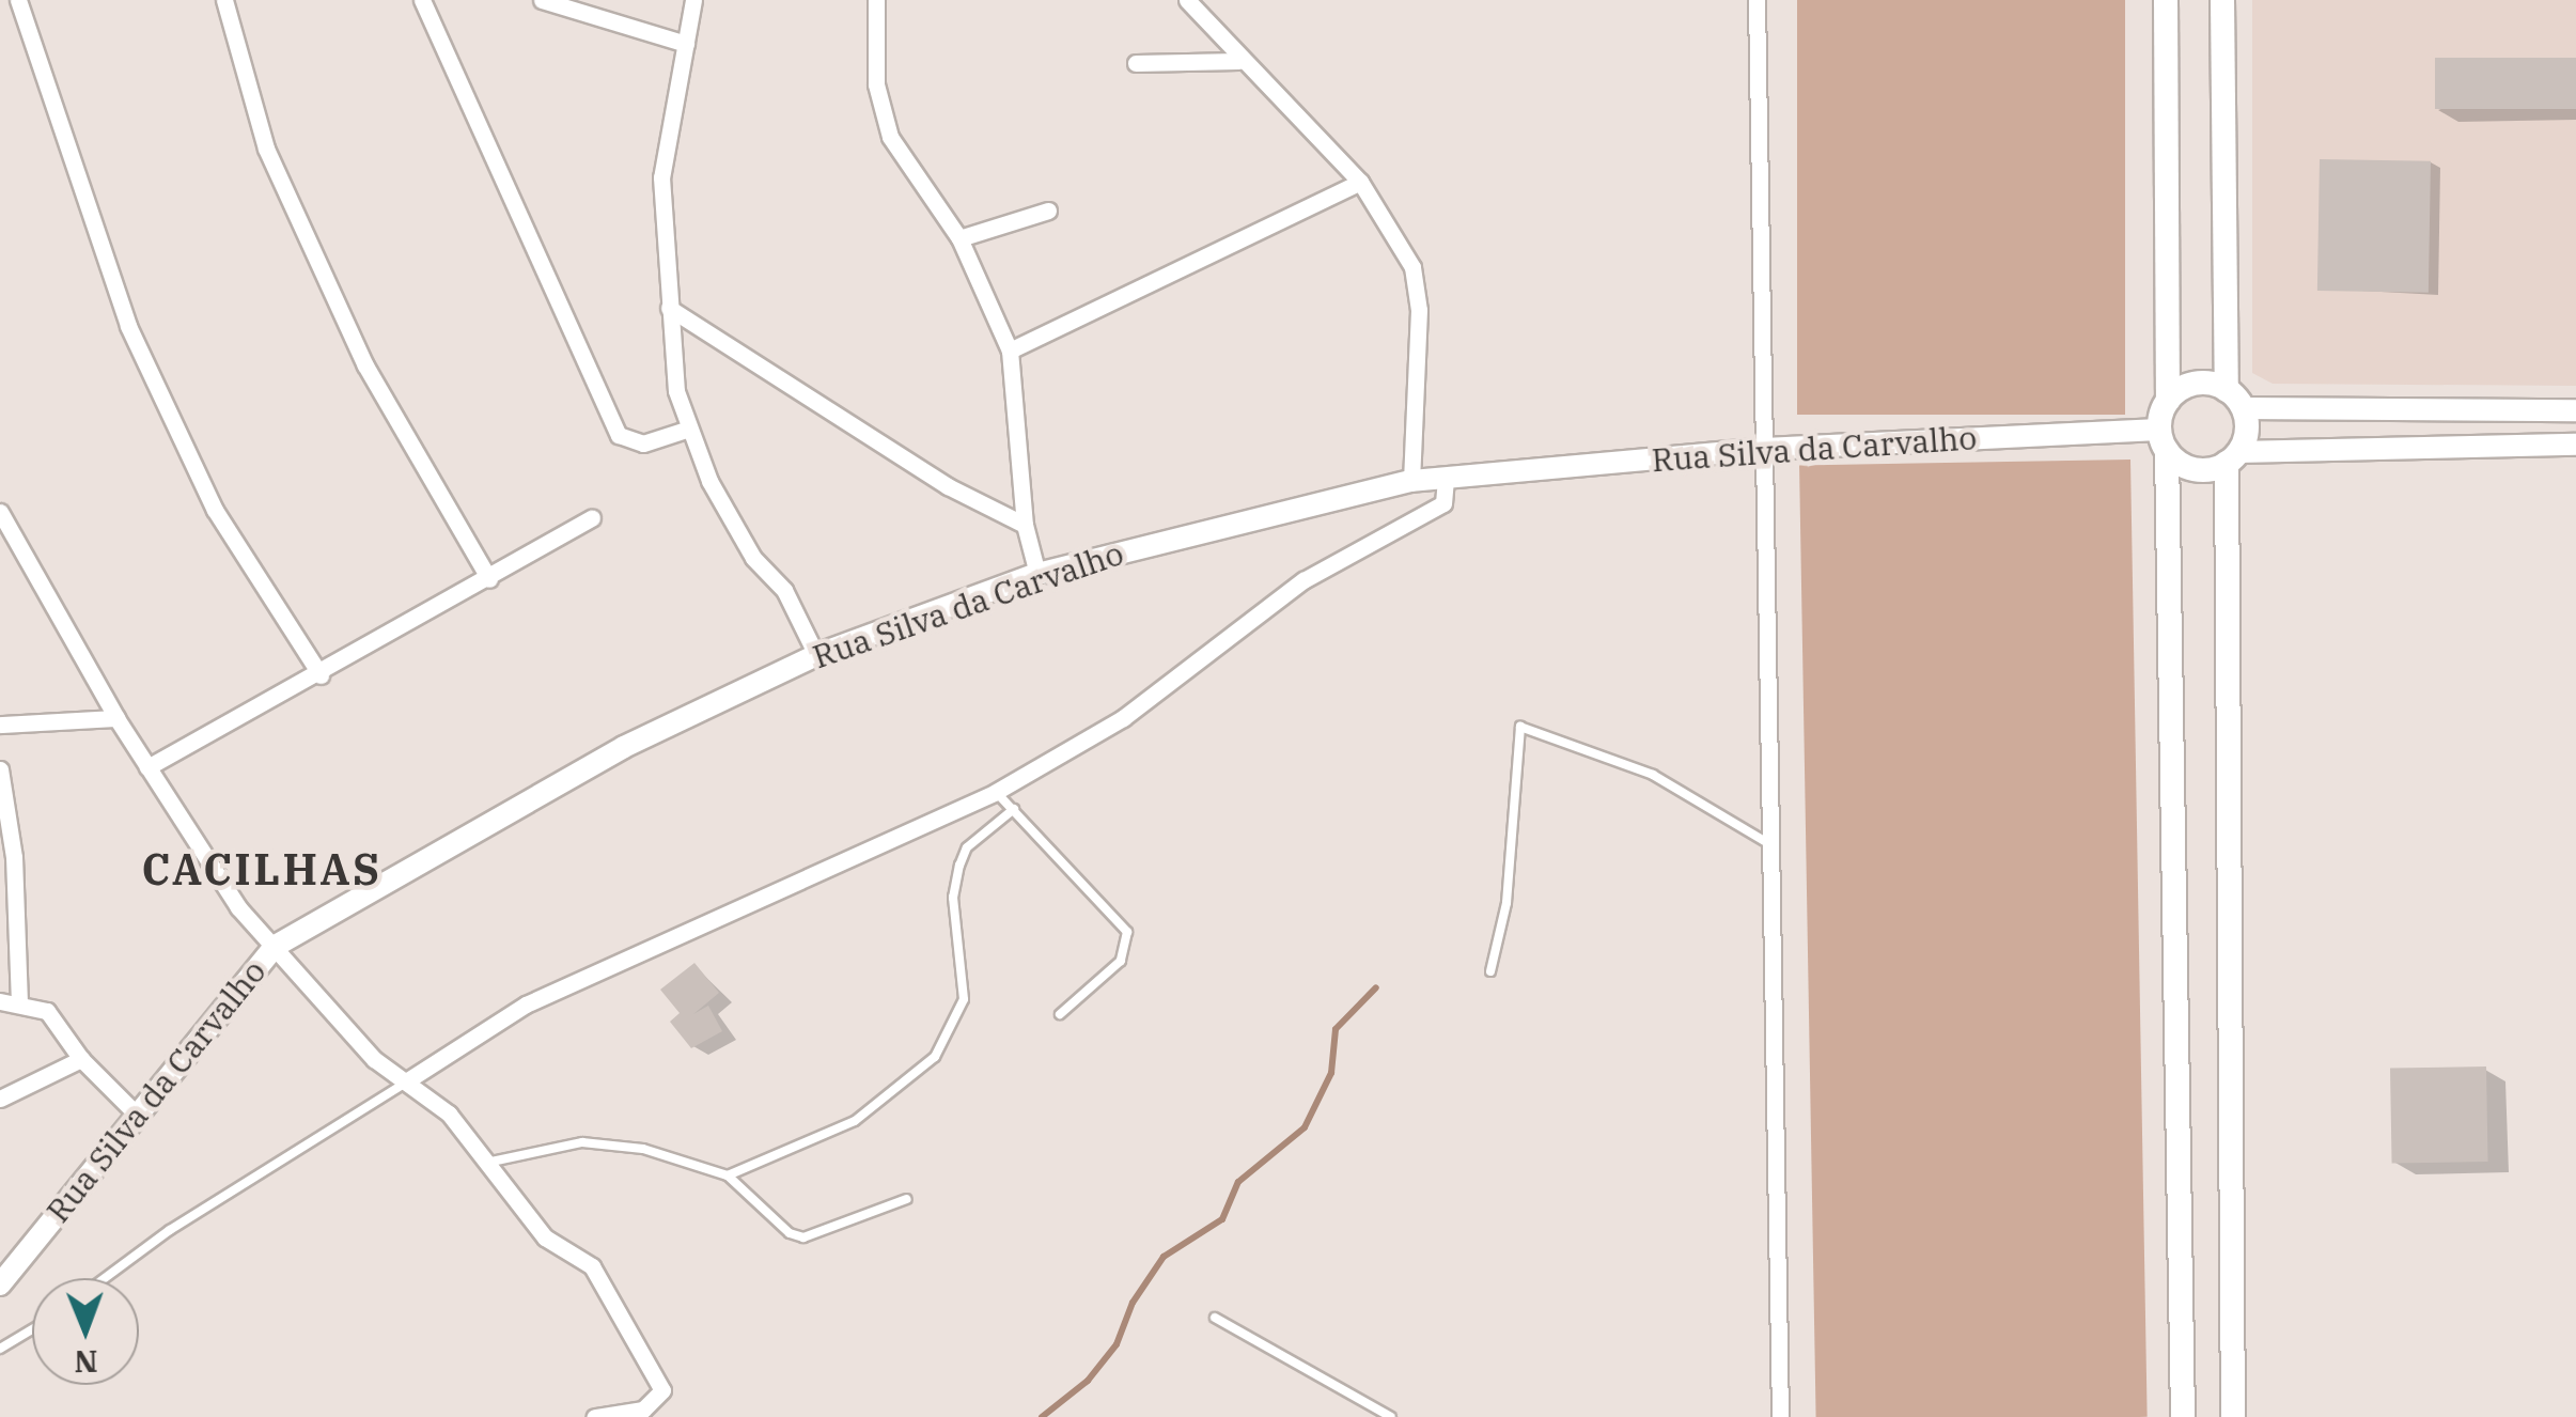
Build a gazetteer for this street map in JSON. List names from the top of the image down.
{
  "streets": {
    "street": ["Rua Silva da Carvalho"]
  },
  "districts": ["CACILHAS"],
  "north": "bottom"
}
